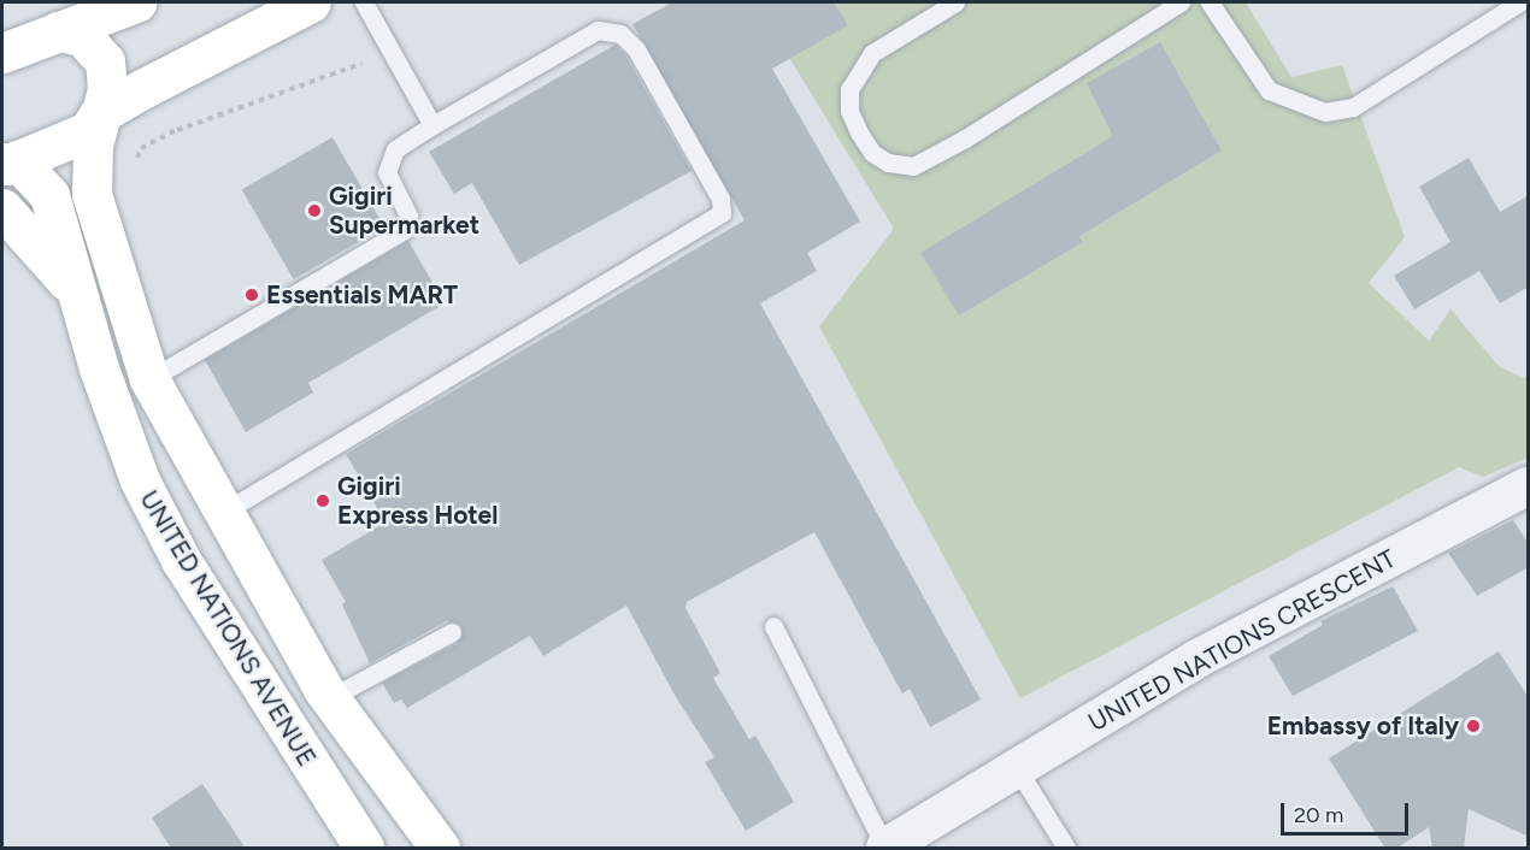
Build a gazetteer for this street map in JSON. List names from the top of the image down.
{
  "streets": {
    "street": ["UNITED NATIONS AVENUE", "UNITED NATIONS CRESCENT"]
  },
  "places": [
    "Gigiri Supermarket",
    "Essentials MART",
    "Gigiri Express Hotel",
    "Embassy of Italy"
  ],
  "scale_bar": "20 m"
}
